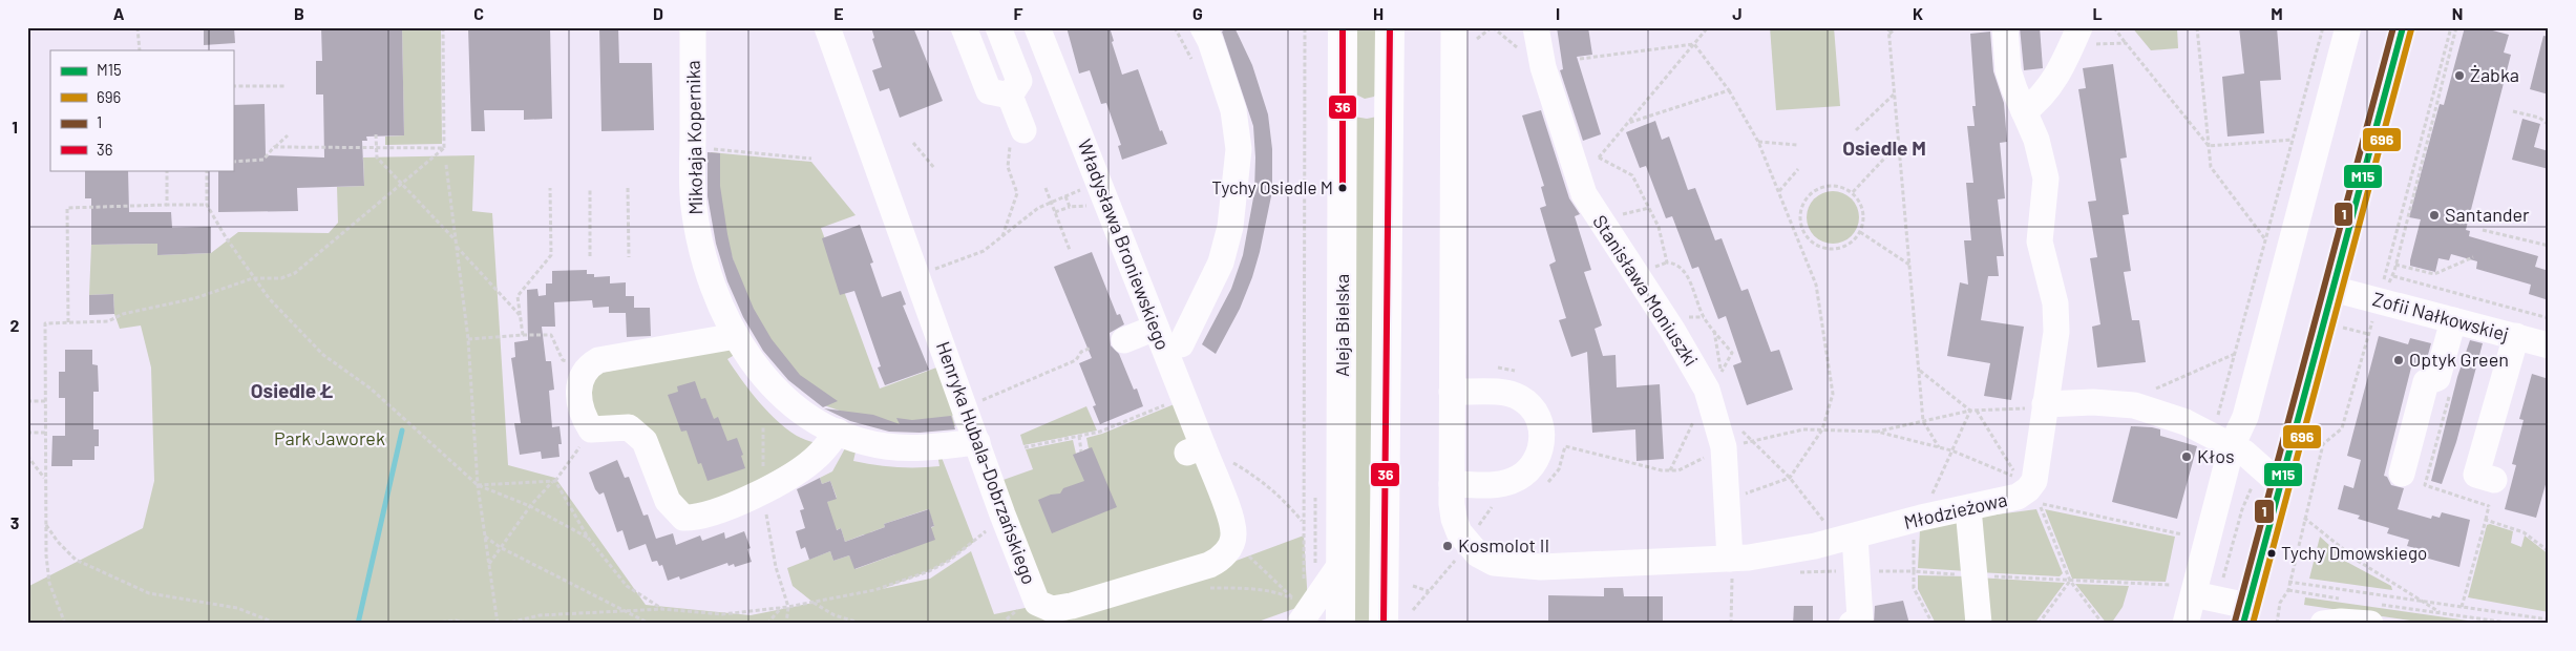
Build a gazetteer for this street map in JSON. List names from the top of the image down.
{
  "streets": {
    "main road": ["Aleja Bielska"],
    "street": [
      "Mikołaja Kopernika",
      "Władysława Broniewskiego",
      "Stanisława Moniuszki",
      "Zofii Nałkowskiej",
      "Henryka Hubala-Dobrzańskiego",
      "Młodzieżowa"
    ]
  },
  "crossings": [
    ["Mikołaja Kopernika", "Henryka Hubala-Dobrzańskiego"],
    ["Stanisława Moniuszki", "Młodzieżowa"]
  ],
  "districts": ["Osiedle M", "Osiedle Ł"],
  "parks": ["Park Jaworek"],
  "places": [
    "Żabka",
    "Tychy Osiedle M",
    "Santander",
    "Optyk Green",
    "Kłos",
    "Kosmolot II",
    "Tychy Dmowskiego"
  ],
  "lines": [
    "transit line M15",
    "transit line 1",
    "transit line 36",
    "transit line 696"
  ],
  "legend": [
    "M15",
    "696",
    "1",
    "36"
  ],
  "grid": {
    "columns": [
      "A",
      "B",
      "C",
      "D",
      "E",
      "F",
      "G",
      "H",
      "I",
      "J",
      "K",
      "L",
      "M",
      "N"
    ],
    "rows": ["1", "2", "3"]
  }
}
